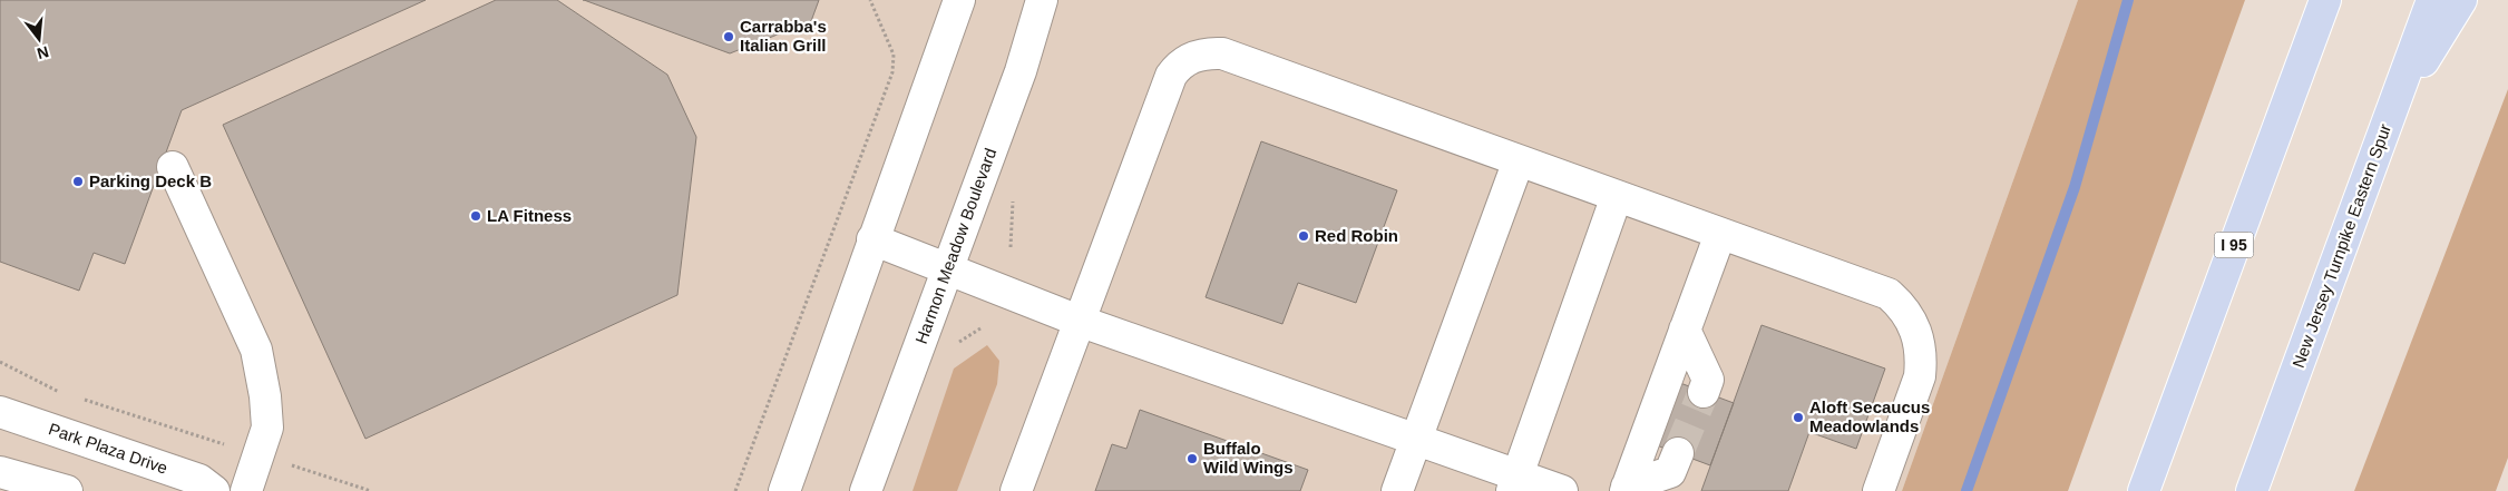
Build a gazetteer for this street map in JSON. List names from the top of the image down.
{
  "streets": {
    "highway": ["I 95", "New Jersey Turnpike Eastern Spur"],
    "street": ["Harmon Meadow Boulevard", "Park Plaza Drive"]
  },
  "places": [
    "Carrabba's Italian Grill",
    "Parking Deck B",
    "LA Fitness",
    "Red Robin",
    "Aloft Secaucus Meadowlands",
    "Buffalo Wild Wings"
  ],
  "north": "bottom"
}
